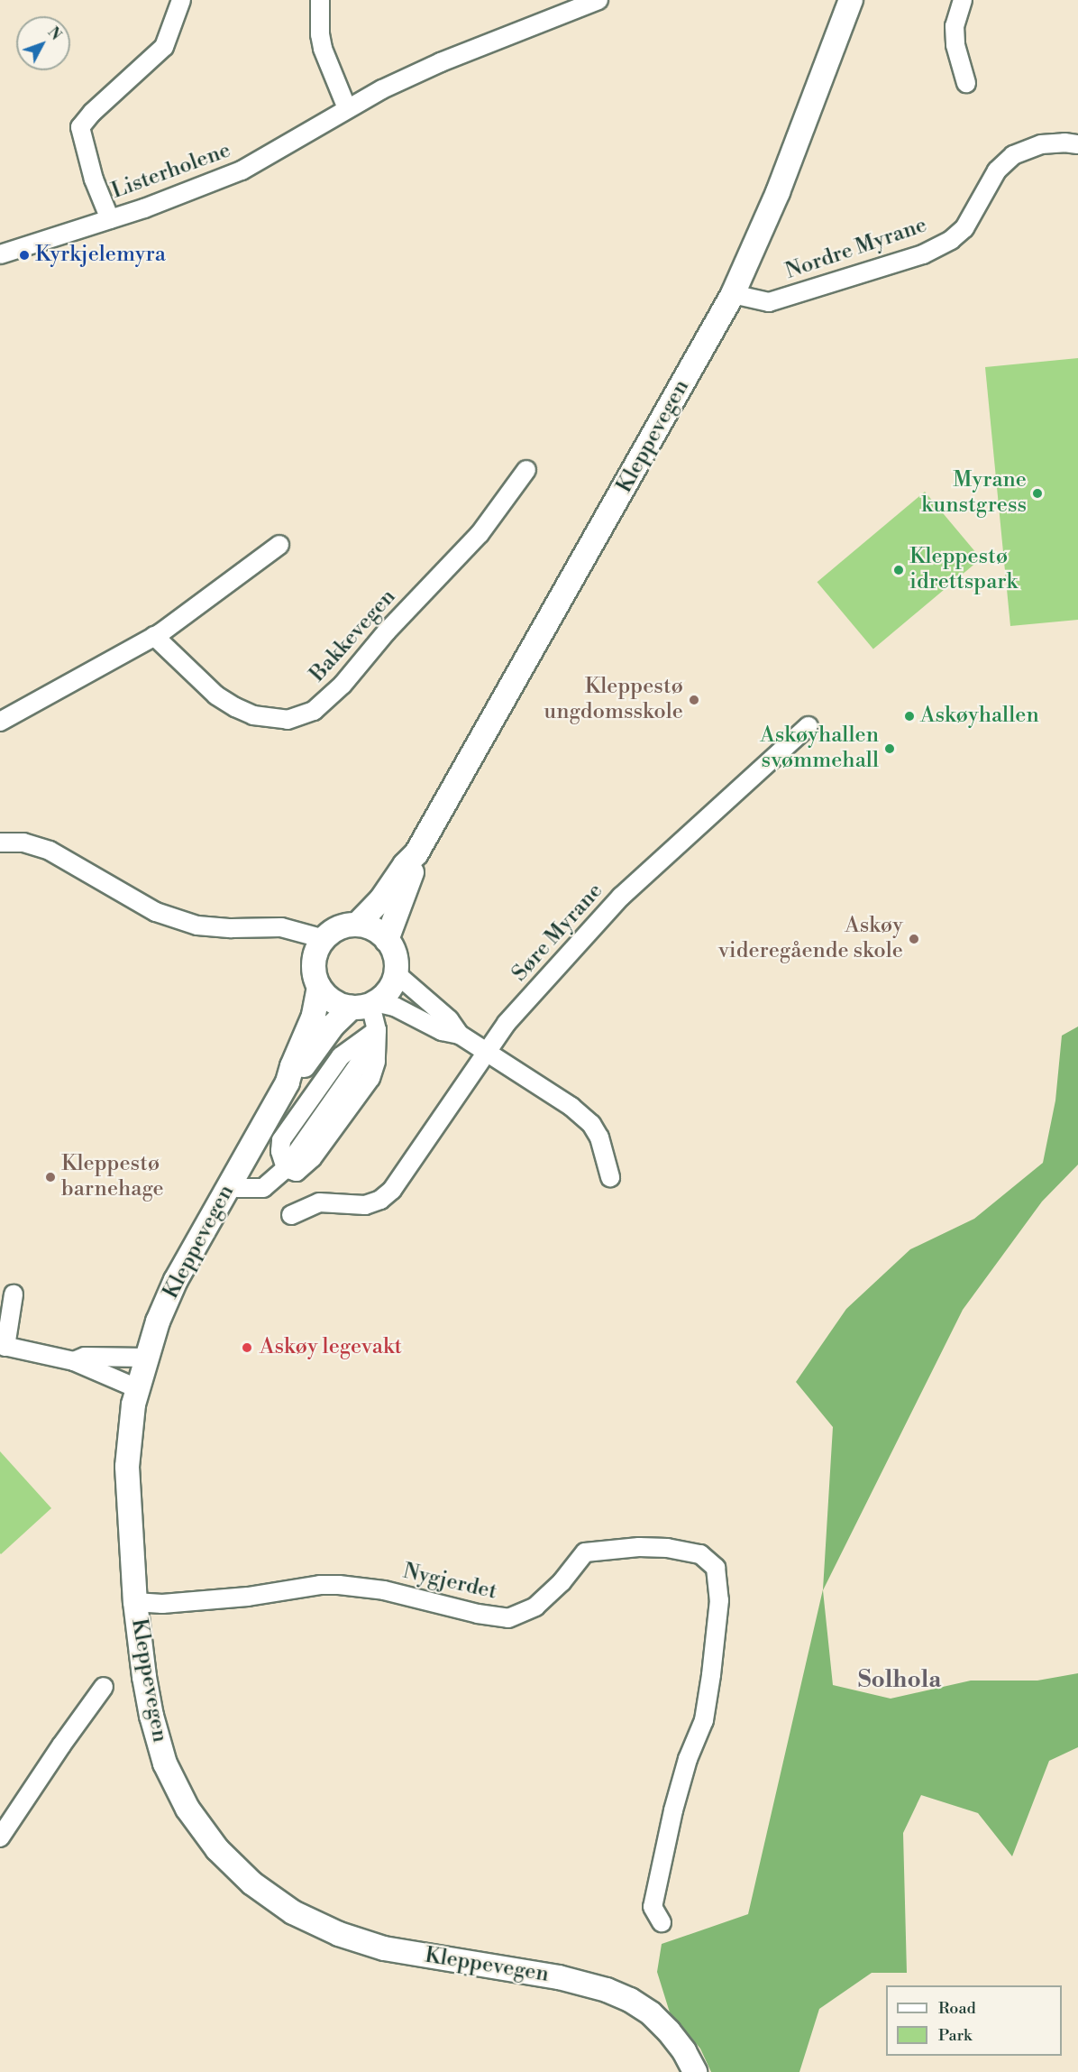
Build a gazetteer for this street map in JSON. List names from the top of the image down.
{
  "streets": {
    "main road": ["Kleppevegen"],
    "street": [
      "Listerholene",
      "Nordre Myrane",
      "Bakkevegen",
      "Søre Myrane",
      "Nygjerdet"
    ]
  },
  "crossings": [
    ["Nordre Myrane", "Kleppevegen"],
    ["Kleppevegen", "Nygjerdet"]
  ],
  "districts": ["Solhola"],
  "places": [
    "Kyrkjelemyra",
    "Myrane kunstgress",
    "Kleppestø idrettspark",
    "Kleppestø ungdomsskole",
    "Askøyhallen",
    "Askøyhallen svømmehall",
    "Askøy videregående skole",
    "Kleppestø barnehage",
    "Askøy legevakt"
  ],
  "legend": ["Road", "Park"],
  "north": "top right"
}
